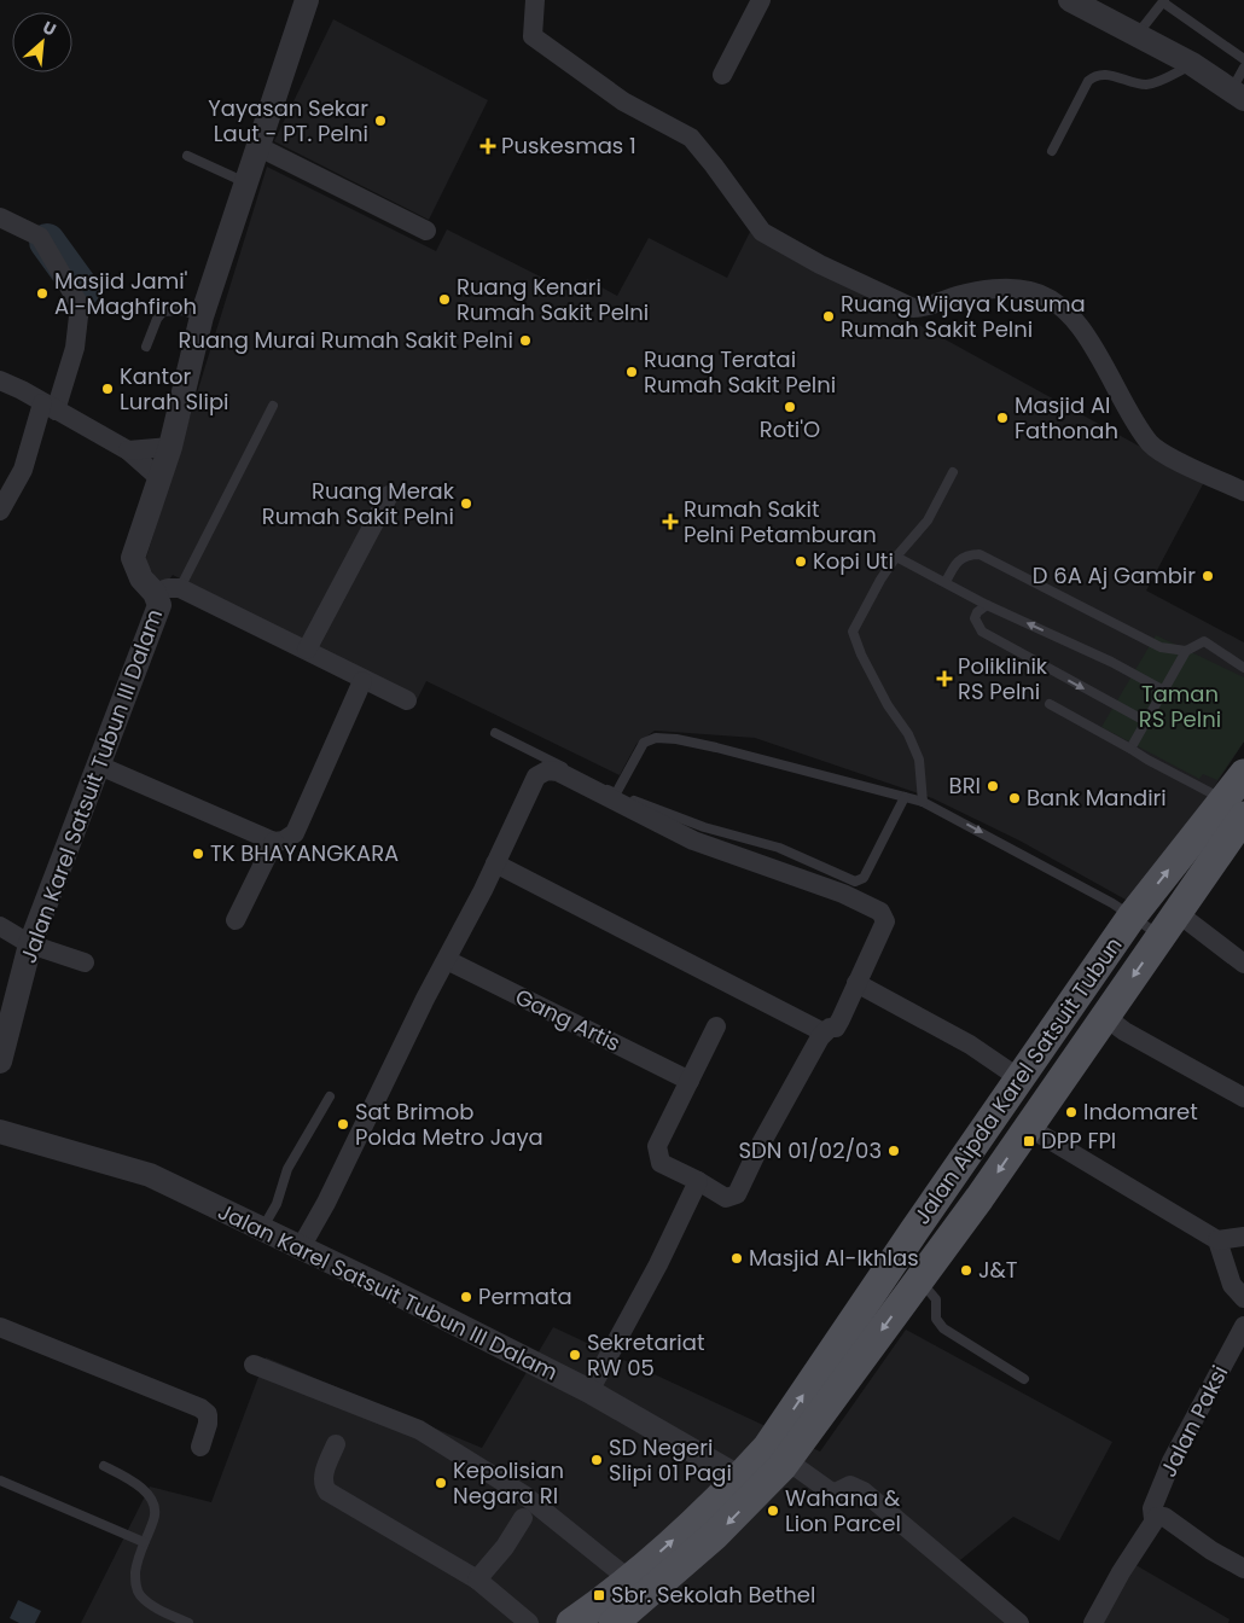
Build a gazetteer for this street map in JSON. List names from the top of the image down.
{
  "streets": {
    "main road": ["Jalan Aipda Karel Satsuit Tubun"],
    "street": ["Jalan Karel Satsuit Tubun III Dalam", "Gang Artis", "Jalan Paksi"]
  },
  "crossings": [
    ["Jalan Karel Satsuit Tubun III Dalam", "Jalan Aipda Karel Satsuit Tubun"]
  ],
  "parks": ["Taman RS Pelni"],
  "places": {
    "other": [
      "Yayasan Sekar Laut - PT. Pelni",
      "Masjid Jami' Al-Maghfiroh",
      "Ruang Kenari Rumah Sakit Pelni",
      "Ruang Wijaya Kusuma Rumah Sakit Pelni",
      "Ruang Murai Rumah Sakit Pelni",
      "Ruang Teratai Rumah Sakit Pelni",
      "Kantor Lurah Slipi",
      "Roti'O",
      "Masjid Al Fathonah",
      "Ruang Merak Rumah Sakit Pelni",
      "Kopi Uti",
      "D 6A Aj Gambir",
      "BRI",
      "Bank Mandiri",
      "TK BHAYANGKARA",
      "Indomaret",
      "Sat Brimob Polda Metro Jaya",
      "SDN 01/02/03",
      "Masjid Al-Ikhlas",
      "J&T",
      "Permata",
      "Sekretariat RW 05",
      "SD Negeri Slipi 01 Pagi",
      "Kepolisian Negara RI",
      "Wahana & Lion Parcel"
    ],
    "health": ["Puskesmas 1", "Rumah Sakit Pelni Petamburan", "Poliklinik RS Pelni"],
    "transit": ["DPP FPI", "Sbr. Sekolah Bethel"]
  },
  "north": "top right"
}
